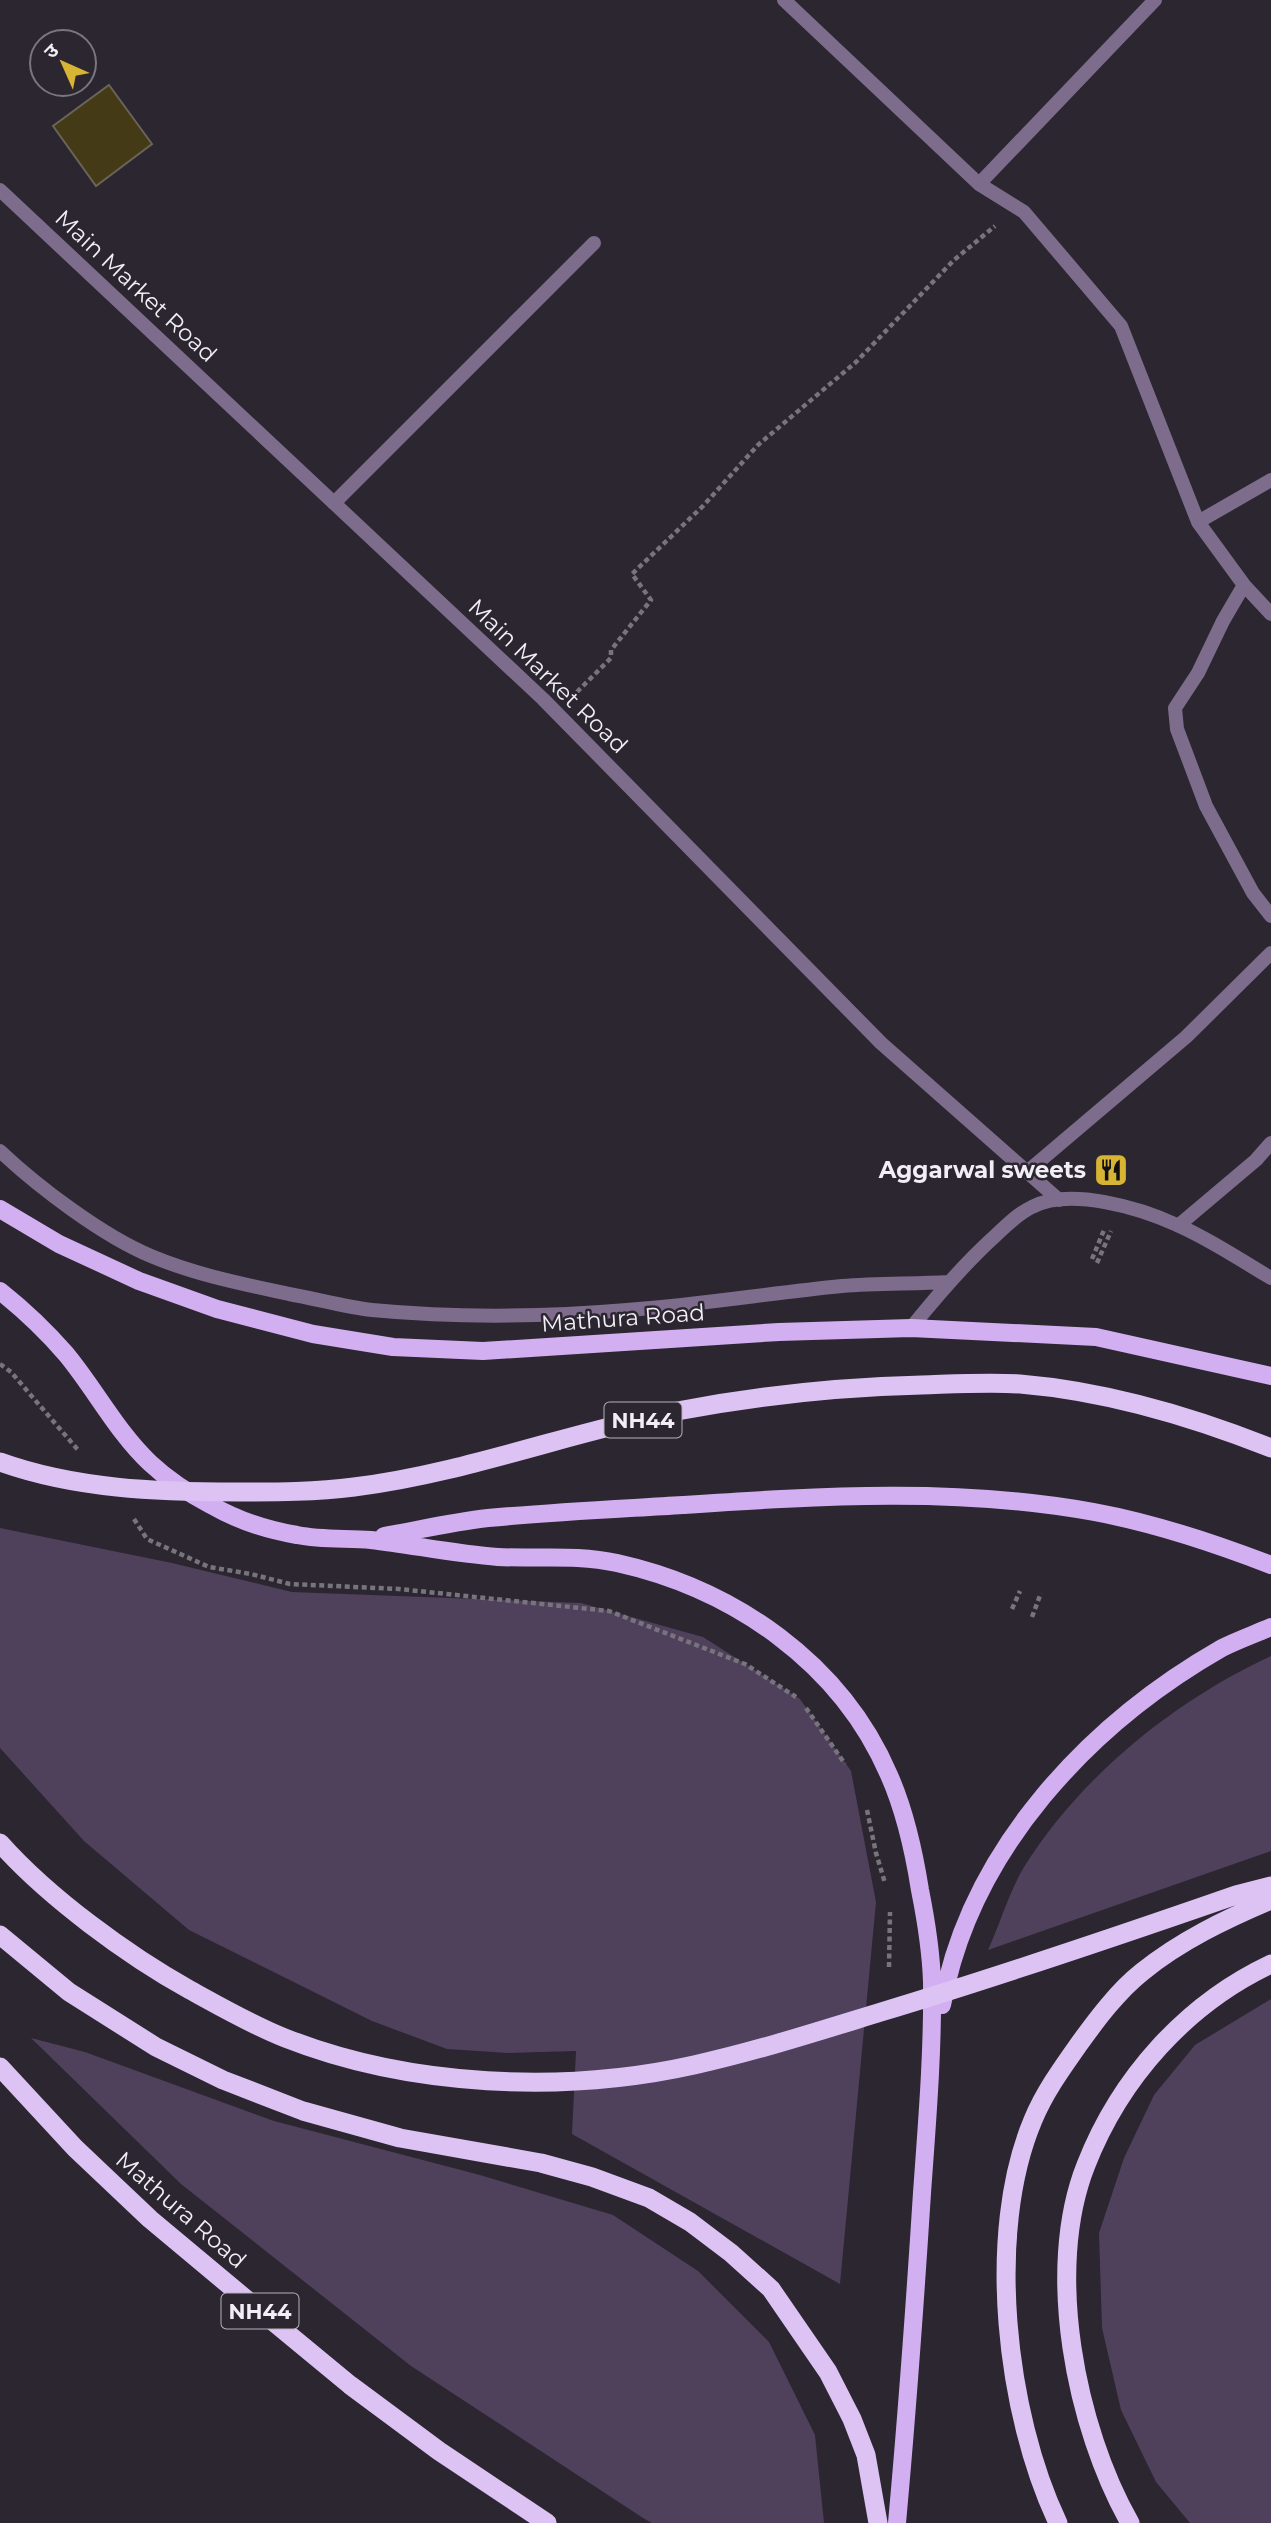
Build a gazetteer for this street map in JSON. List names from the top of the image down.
{
  "streets": {
    "highway": ["Mathura Road", "NH44"],
    "street": ["Main Market Road"]
  },
  "places": {
    "restaurant": ["Aggarwal sweets"]
  },
  "north": "top left"
}
